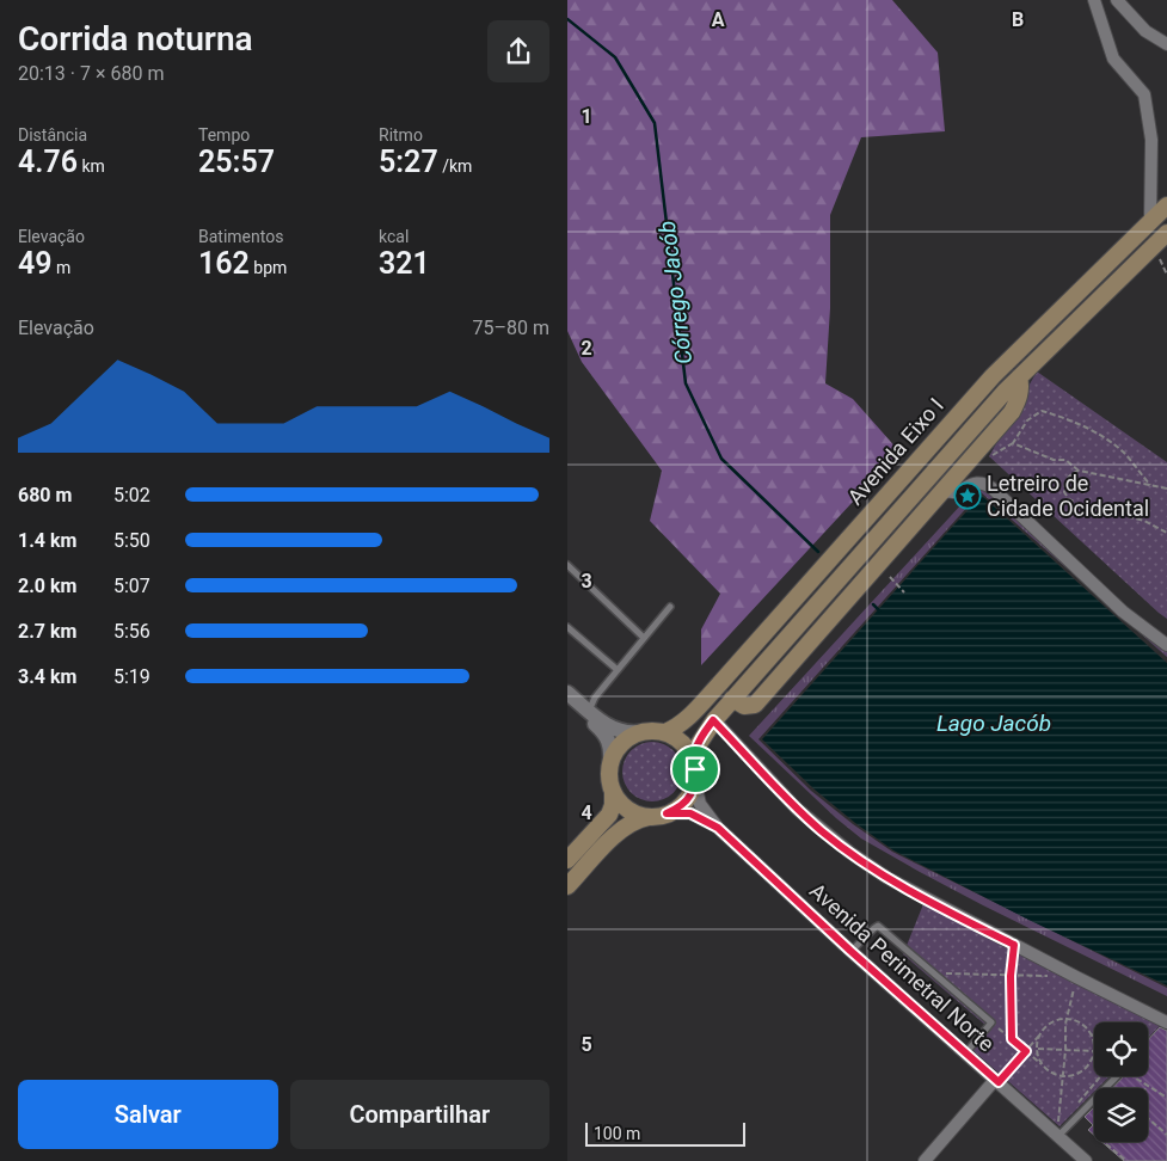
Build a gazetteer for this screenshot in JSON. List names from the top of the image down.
{
  "streets": {
    "main road": ["Avenida Eixo I"],
    "street": ["Avenida Perimetral Norte"]
  },
  "crossings": [
    ["Avenida Eixo I", "Avenida Perimetral Norte"]
  ],
  "water": ["Córrego Jacób", "Lago Jacób"],
  "places": {
    "place": ["Letreiro de Cidade Ocidental"]
  },
  "scale_bar": "100 m",
  "page": {
    "heading": ["Corrida noturna", "20:13 · 7 × 680 m"],
    "stats": [
      ["Distância", "4.76 km"],
      ["Tempo", "25:57"],
      ["Ritmo", "5:27 /km"],
      ["Elevação", "49 m"],
      ["Batimentos", "162 bpm"],
      ["kcal", "321"]
    ],
    "chart": ["Elevação", "75–80 m"],
    "list": [
      {
        "name": "680 m",
        "note": "5:02"
      },
      {
        "name": "1.4 km",
        "note": "5:50"
      },
      {
        "name": "2.0 km",
        "note": "5:07"
      },
      {
        "name": "2.7 km",
        "note": "5:56"
      },
      {
        "name": "3.4 km",
        "note": "5:19"
      }
    ],
    "buttons": ["Salvar", "Compartilhar"],
    "scale": "100 m"
  },
  "grid": {
    "columns": ["A", "B"],
    "rows": [
      "1",
      "2",
      "3",
      "4",
      "5"
    ]
  }
}
